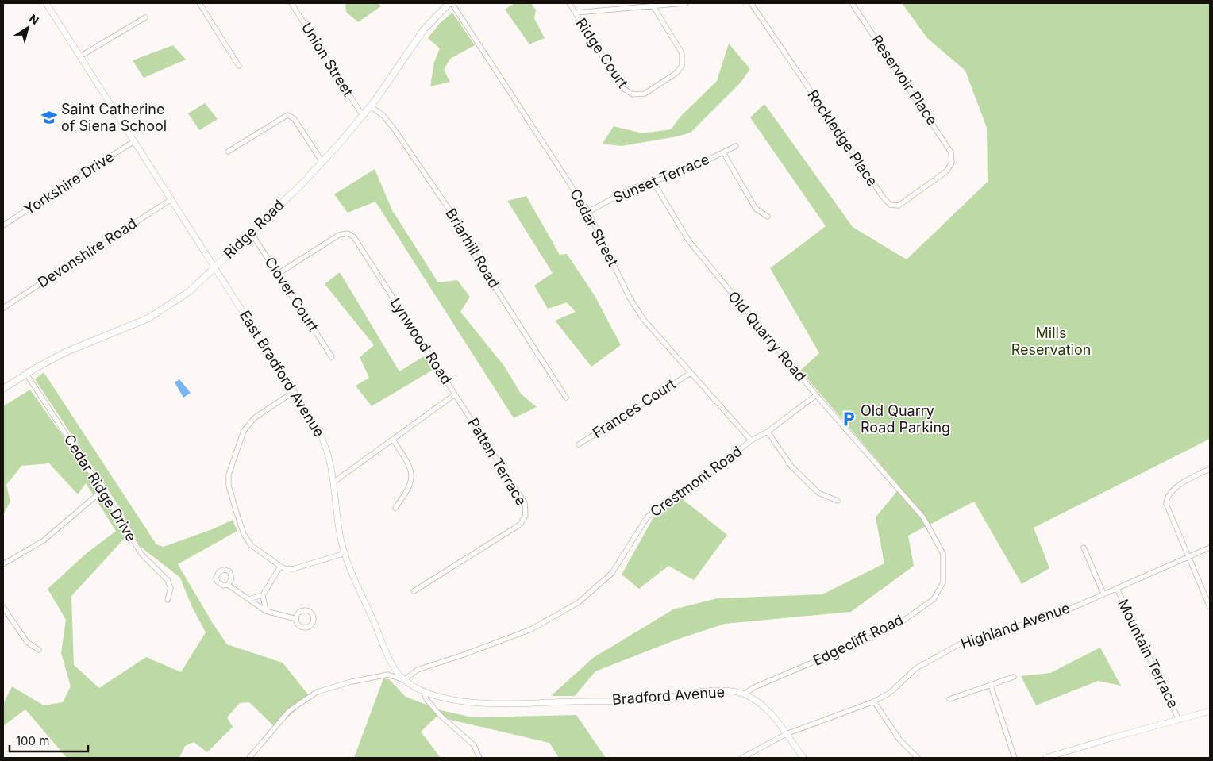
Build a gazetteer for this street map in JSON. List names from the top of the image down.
{
  "streets": {
    "main road": ["Ridge Road"],
    "street": [
      "Ridge Court",
      "Union Street",
      "Reservoir Place",
      "Rockledge Place",
      "Sunset Terrace",
      "Yorkshire Drive",
      "Cedar Street",
      "Briarhill Road",
      "Devonshire Road",
      "Clover Court",
      "Old Quarry Road",
      "Lynwood Road",
      "East Bradford Avenue",
      "Frances Court",
      "Patten Terrace",
      "Crestmont Road",
      "Cedar Ridge Drive",
      "Highland Avenue",
      "Edgecliff Road",
      "Mountain Terrace",
      "Bradford Avenue"
    ]
  },
  "crossings": [
    ["Union Street", "Ridge Road"],
    ["Reservoir Place", "Rockledge Place"],
    ["Sunset Terrace", "Cedar Street"],
    ["Sunset Terrace", "Old Quarry Road"],
    ["Yorkshire Drive", "East Bradford Avenue"],
    ["Cedar Street", "Ridge Road"],
    ["Cedar Street", "Frances Court"],
    ["Cedar Street", "Crestmont Road"],
    ["Ridge Road", "Briarhill Road"],
    ["Ridge Road", "Clover Court"],
    ["Ridge Road", "East Bradford Avenue"],
    ["Ridge Road", "Cedar Ridge Drive"],
    ["Devonshire Road", "East Bradford Avenue"],
    ["Clover Court", "Lynwood Road"],
    ["Old Quarry Road", "Crestmont Road"],
    ["Old Quarry Road", "Edgecliff Road"],
    ["Lynwood Road", "East Bradford Avenue"],
    ["Lynwood Road", "Patten Terrace"],
    ["East Bradford Avenue", "Crestmont Road"],
    ["East Bradford Avenue", "Bradford Avenue"],
    ["Highland Avenue", "Mountain Terrace"],
    ["Highland Avenue", "Bradford Avenue"],
    ["Edgecliff Road", "Bradford Avenue"]
  ],
  "parks": ["Mills Reservation"],
  "places": {
    "school or university": ["Saint Catherine of Siena School"],
    "parking": ["Old Quarry Road Parking"]
  },
  "scale_bar": "100 m",
  "north": "top right"
}
